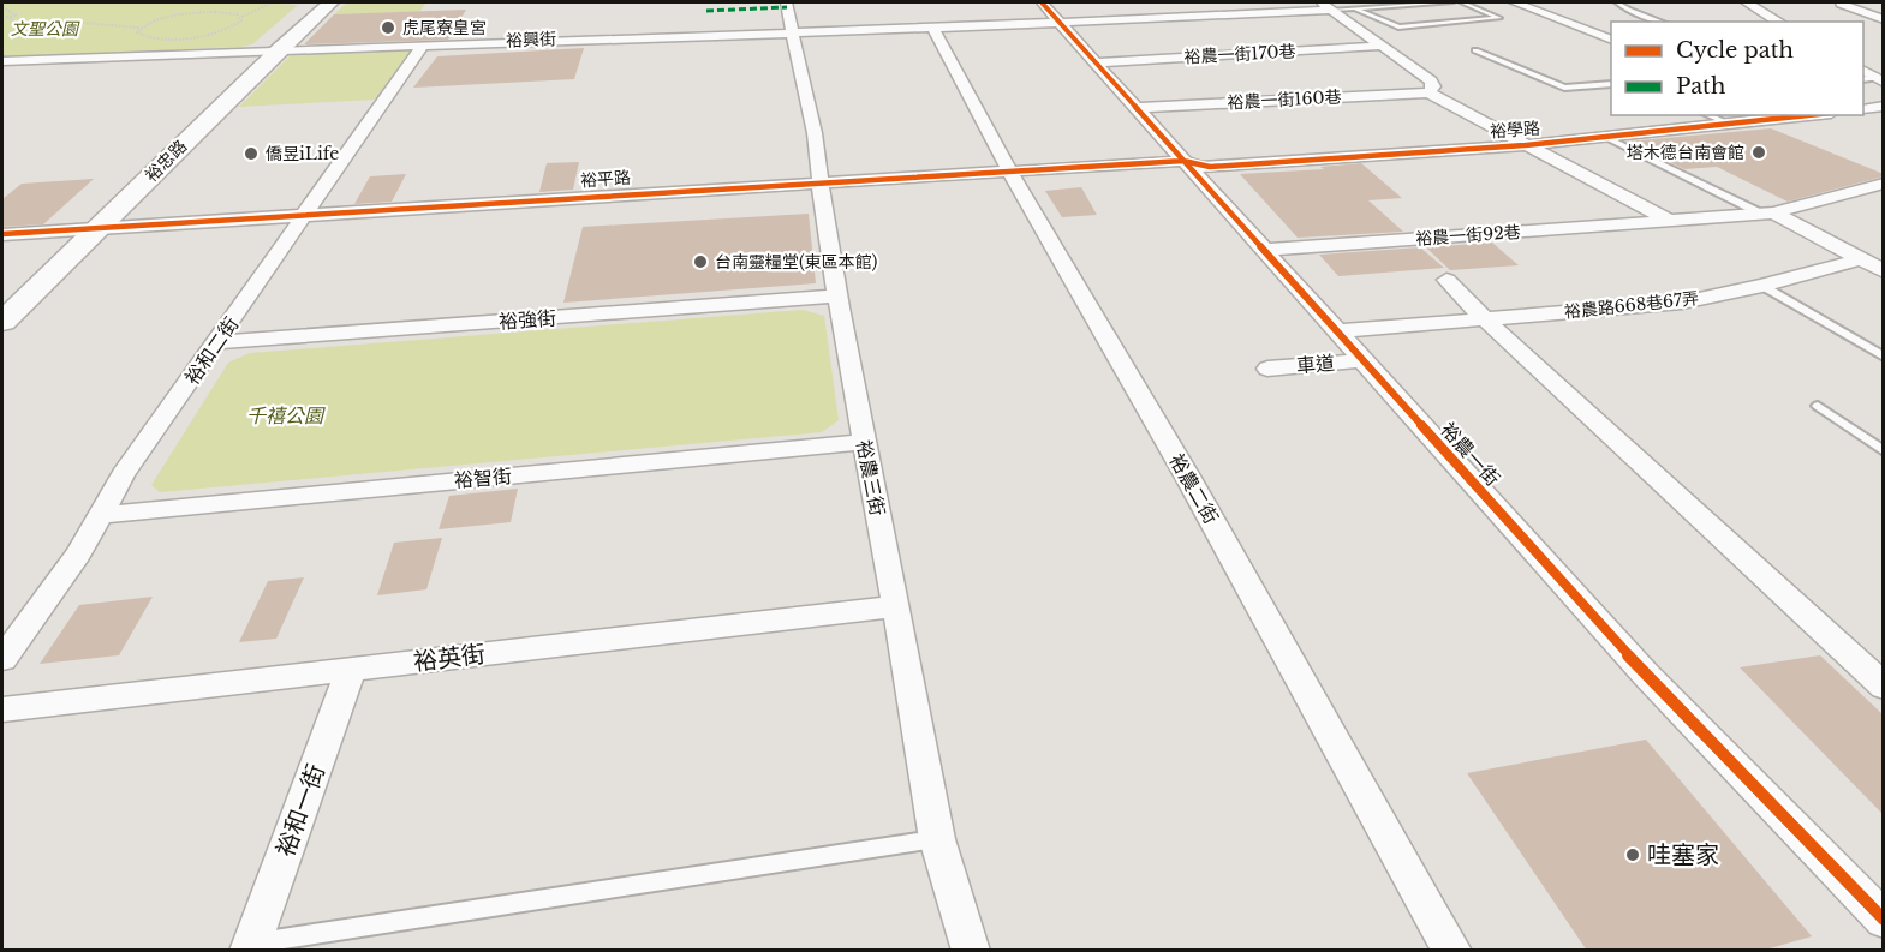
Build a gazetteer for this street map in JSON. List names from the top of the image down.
{
  "streets": {
    "street": [
      "裕興街",
      "裕農一街170巷",
      "裕農一街160巷",
      "裕學路",
      "裕忠路",
      "裕平路",
      "裕農一街92巷",
      "裕農路668巷67弄",
      "裕強街",
      "裕和二街",
      "車道",
      "裕農一街",
      "裕智街",
      "裕農三街",
      "裕農二街",
      "裕英街",
      "裕和一街"
    ]
  },
  "crossings": [
    ["裕興街", "裕忠路"],
    ["裕興街", "裕和二街"],
    ["裕興街", "裕農一街"],
    ["裕興街", "裕農三街"],
    ["裕興街", "裕農二街"],
    ["裕農一街170巷", "裕農一街"],
    ["裕農一街160巷", "裕農一街"],
    ["裕學路", "裕平路"],
    ["裕學路", "裕農一街"],
    ["裕忠路", "裕平路"],
    ["裕平路", "裕和二街"],
    ["裕平路", "裕農一街"],
    ["裕平路", "裕農三街"],
    ["裕平路", "裕農二街"],
    ["裕農一街92巷", "裕農一街"],
    ["裕農路668巷67弄", "裕農一街"],
    ["裕強街", "裕和二街"],
    ["裕強街", "裕農三街"],
    ["裕和二街", "裕智街"],
    ["車道", "裕農一街"],
    ["裕智街", "裕農三街"],
    ["裕農三街", "裕英街"],
    ["裕英街", "裕和一街"]
  ],
  "parks": ["文聖公園", "千禧公園"],
  "places": [
    "虎尾寮皇宮",
    "塔木德台南會館",
    "僑昱iLife",
    "台南靈糧堂(東區本館)",
    "哇塞家"
  ],
  "legend": ["Cycle path", "Path"]
}
